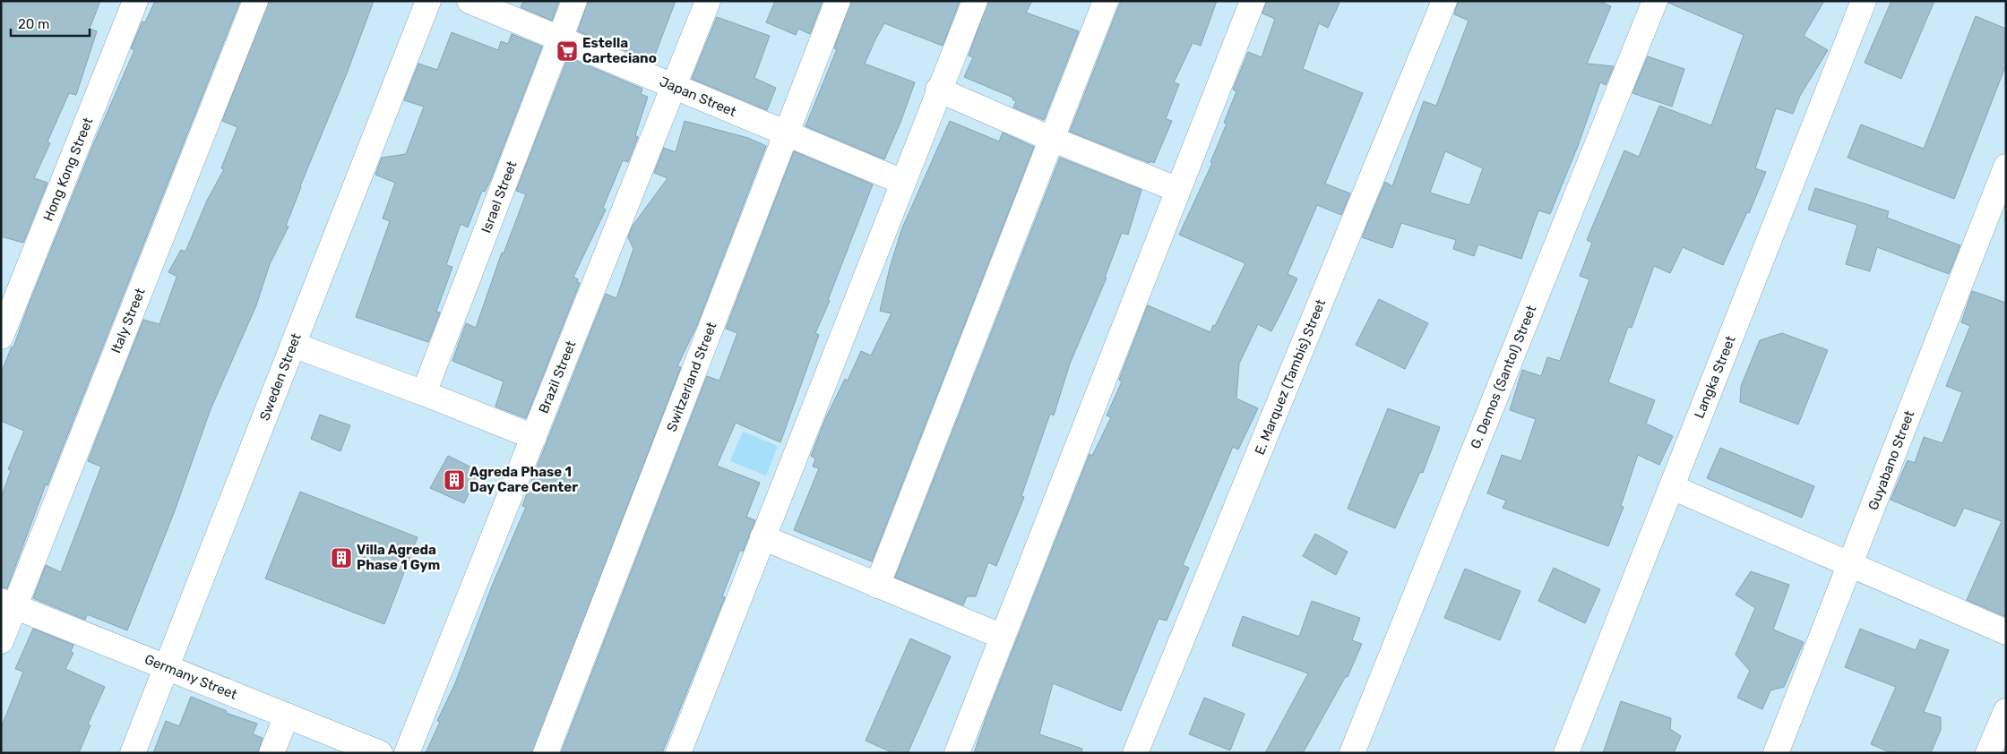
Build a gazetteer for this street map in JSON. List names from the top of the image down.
{
  "streets": {
    "street": [
      "Japan Street",
      "Hong Kong Street",
      "Israel Street",
      "Italy Street",
      "Sweden Street",
      "Brazil Street",
      "Switzerland Street",
      "E. Marquez (Tambis) Street",
      "G. Demos (Santol) Street",
      "Langka Street",
      "Guyabano Street",
      "Germany Street"
    ]
  },
  "crossings": [
    ["Japan Street", "Israel Street"],
    ["Japan Street", "Brazil Street"],
    ["Japan Street", "Switzerland Street"],
    ["Italy Street", "Germany Street"],
    ["Sweden Street", "Germany Street"]
  ],
  "places": {
    "supermarket": ["Estella Carteciano"],
    "building": ["Agreda Phase 1 Day Care Center", "Villa Agreda Phase 1 Gym"]
  },
  "scale_bar": "20 m"
}
